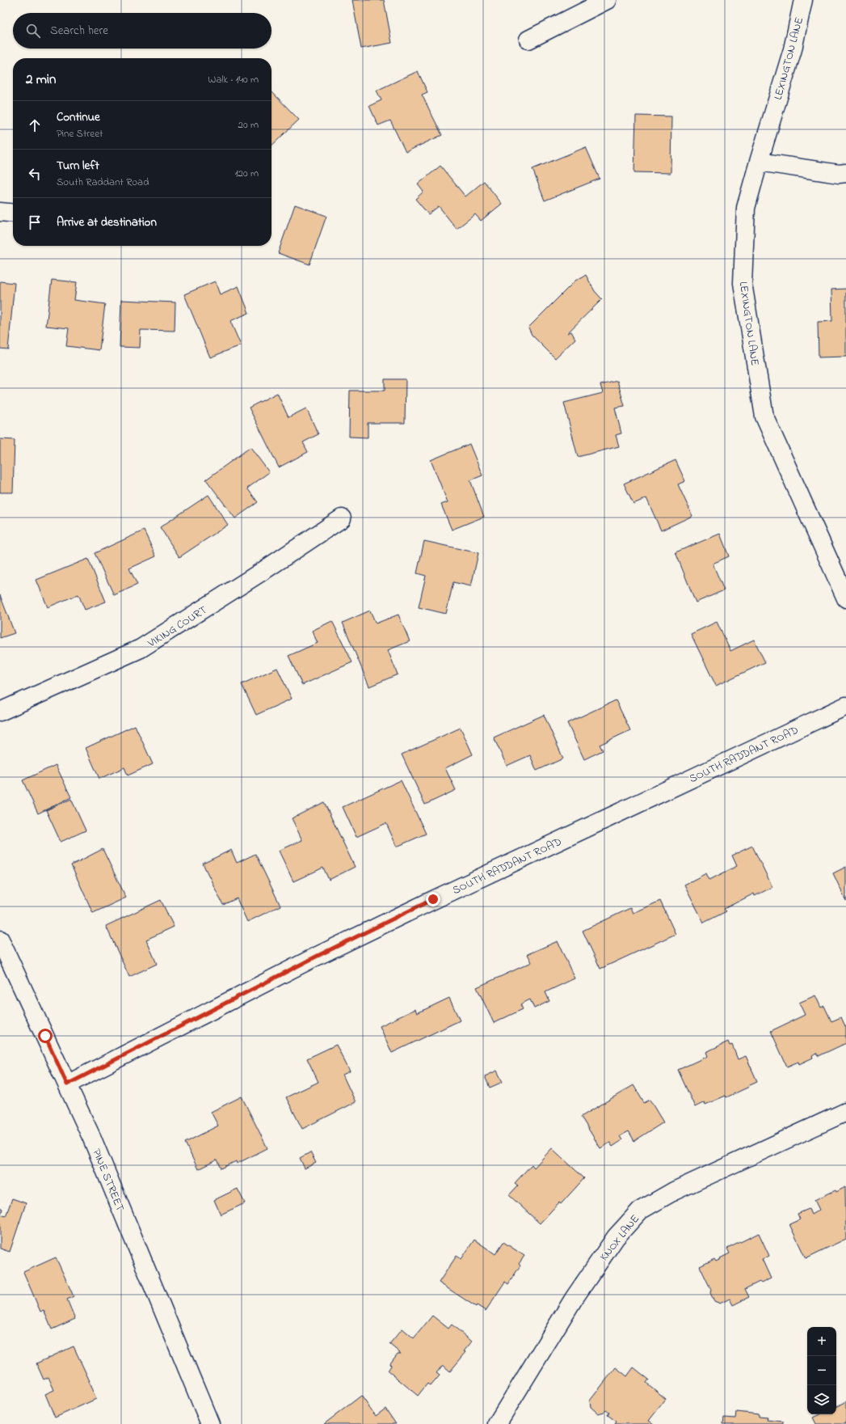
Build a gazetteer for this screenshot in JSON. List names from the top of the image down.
{
  "streets": {
    "street": [
      "LEXINGTON LANE",
      "VIKING COURT",
      "SOUTH RADDANT ROAD",
      "PINE STREET",
      "KNOX LANE"
    ]
  },
  "crossings": [
    ["SOUTH RADDANT ROAD", "PINE STREET"]
  ],
  "page": {
    "search": "Search here",
    "heading": ["2 min", "Walk · 140 m"],
    "list": [
      ["Continue", "Pine Street", "20 m"],
      ["Turn left", "South Raddant Road", "120 m"],
      "Arrive at destination"
    ],
    "map_buttons": ["+", "−"]
  }
}
